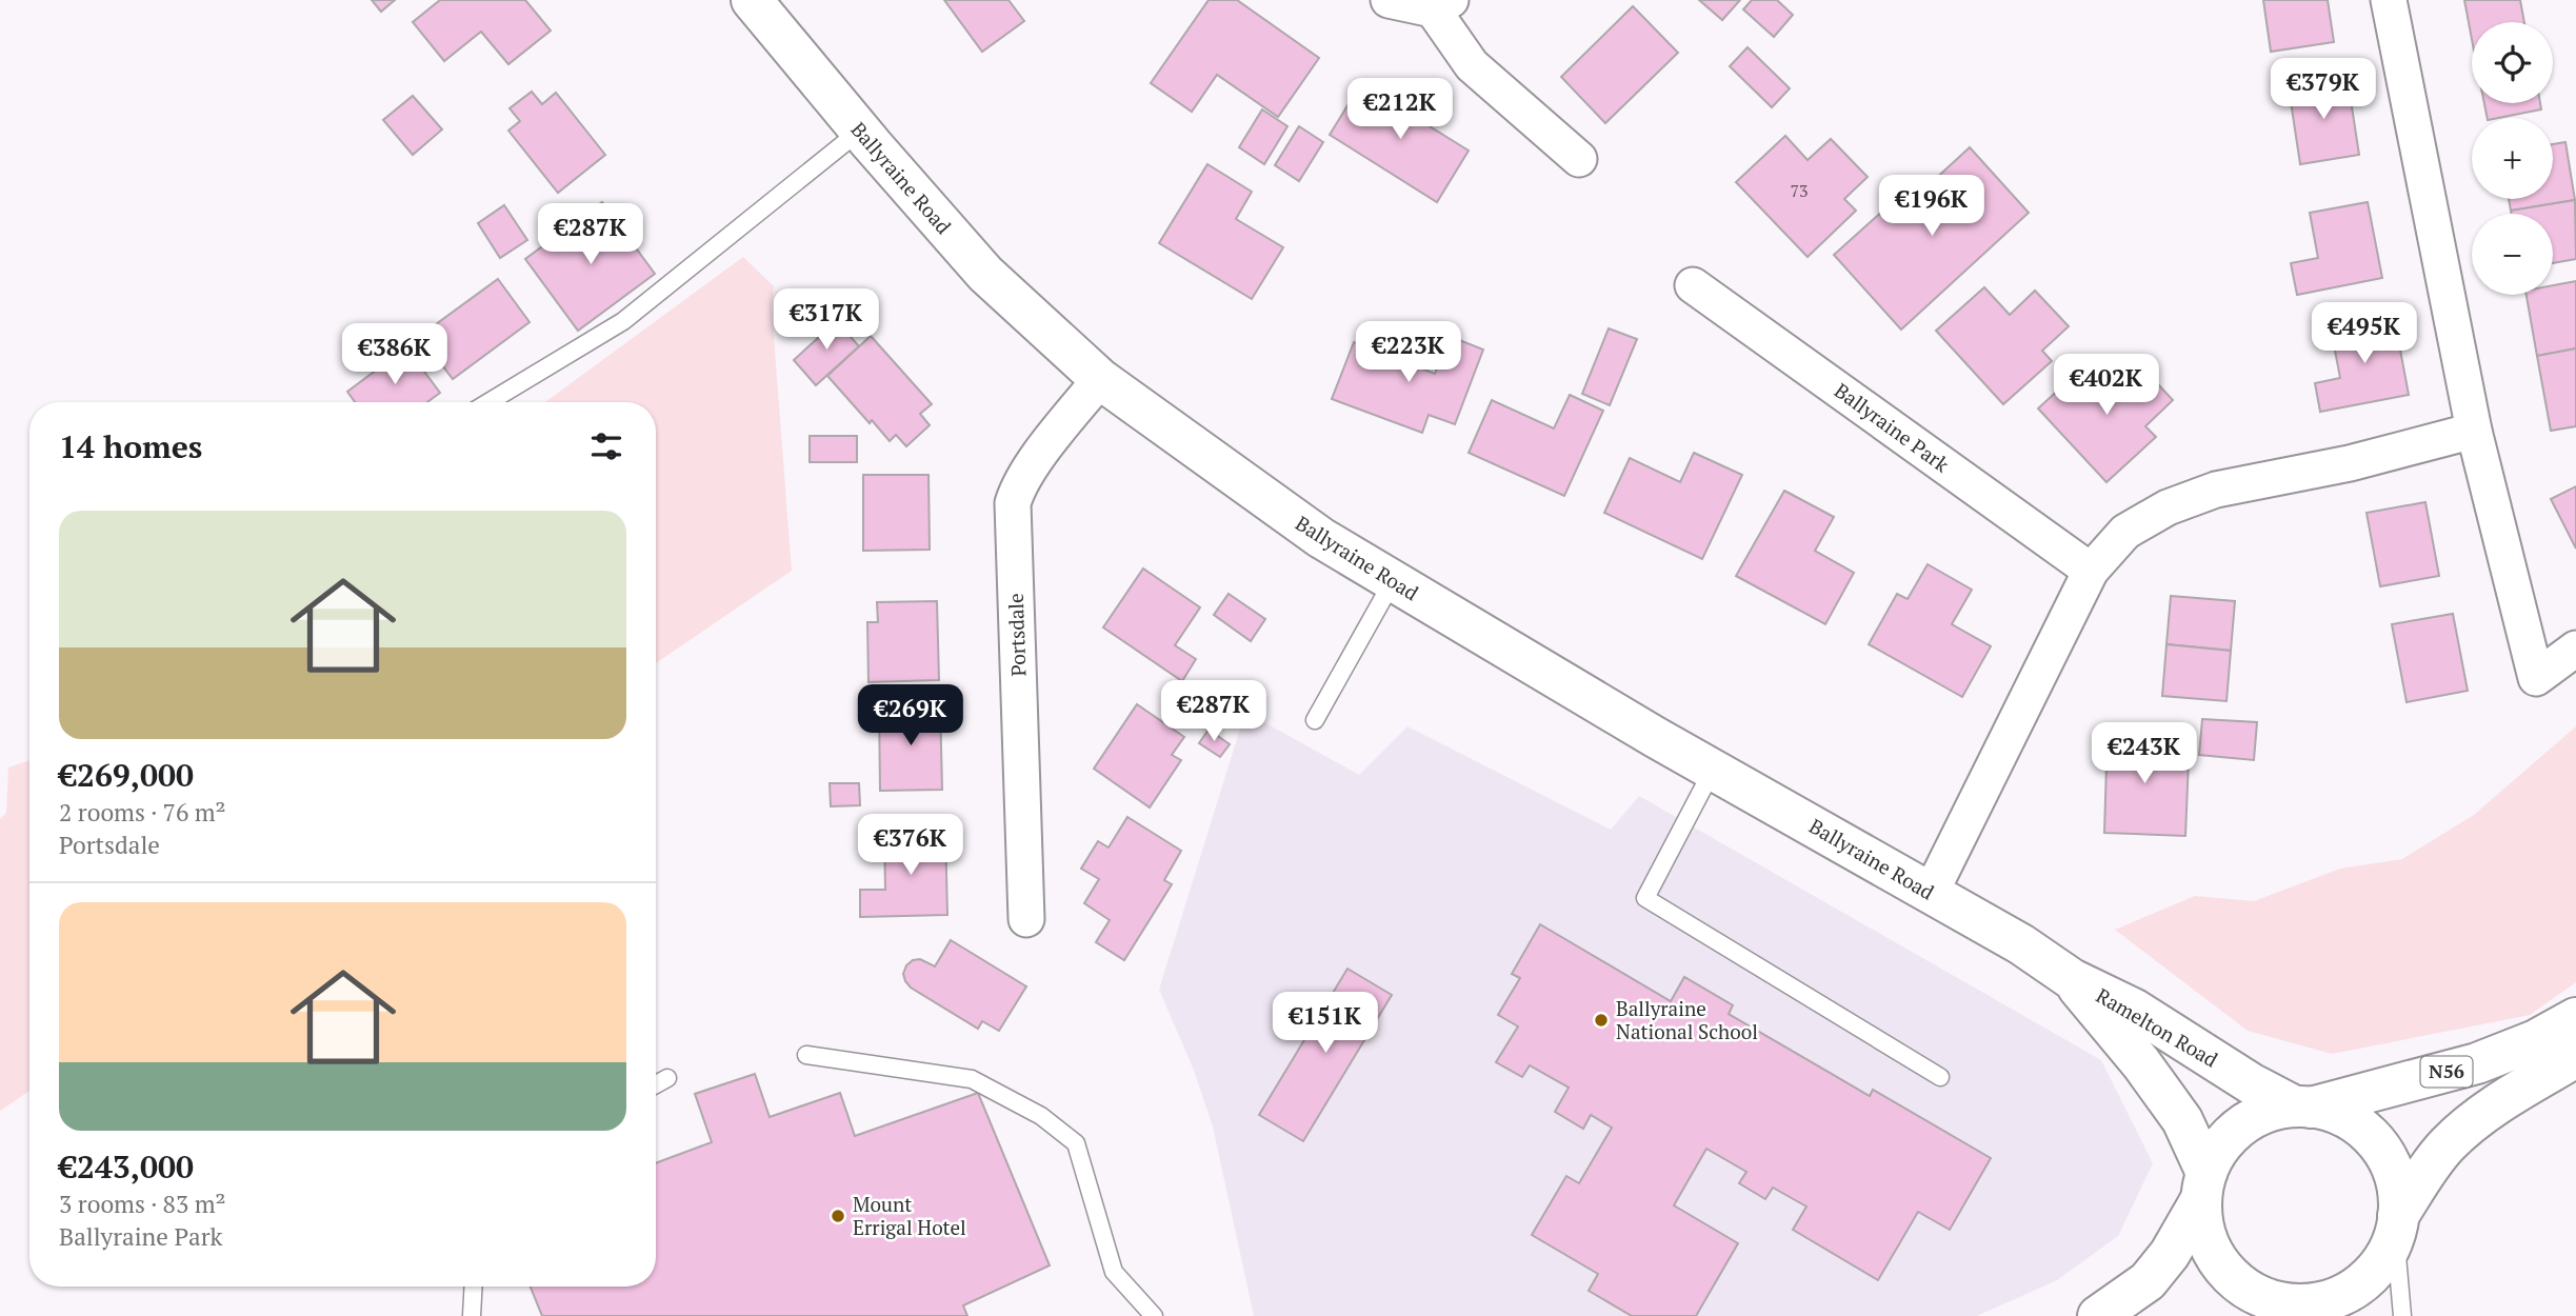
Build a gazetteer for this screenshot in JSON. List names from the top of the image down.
{
  "streets": {
    "main road": ["Ballyraine Road", "Ramelton Road", "N56"],
    "street": ["Ballyraine Park", "Portsdale"]
  },
  "crossings": [
    ["Ballyraine Road", "Portsdale"],
    ["Ballyraine Road", "Ramelton Road"],
    ["Ramelton Road", "N56"]
  ],
  "places": ["Ballyraine National School", "Mount Errigal Hotel"],
  "house_numbers": ["73"],
  "page": {
    "map_buttons": ["+", "−"],
    "price": [
      "€379K",
      "€212K",
      "€196K",
      "€287K",
      "€317K",
      "€495K",
      "€223K",
      "€386K",
      "€402K",
      "€287K",
      "€269K",
      "€243K",
      "€376K",
      "€151K"
    ],
    "heading": "14 homes",
    "list": [
      {
        "name": "€269,000",
        "note": "2 rooms · 76 m² · Portsdale"
      },
      {
        "name": "€243,000",
        "note": "3 rooms · 83 m² · Ballyraine Park"
      }
    ]
  }
}
